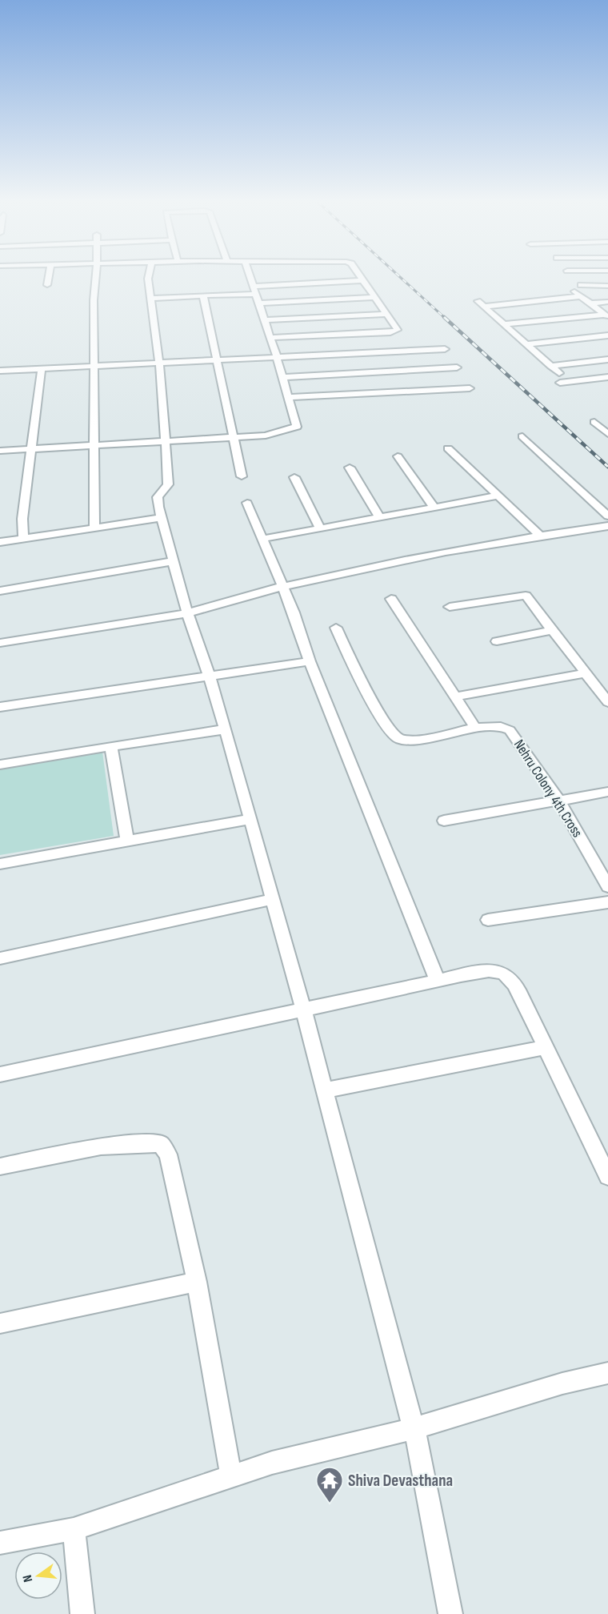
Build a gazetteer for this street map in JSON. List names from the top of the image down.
{
  "streets": {
    "street": ["Nehru Colony 4th Cross"]
  },
  "places": {
    "temple": ["Shiva Devasthana"]
  },
  "north": "left"
}
